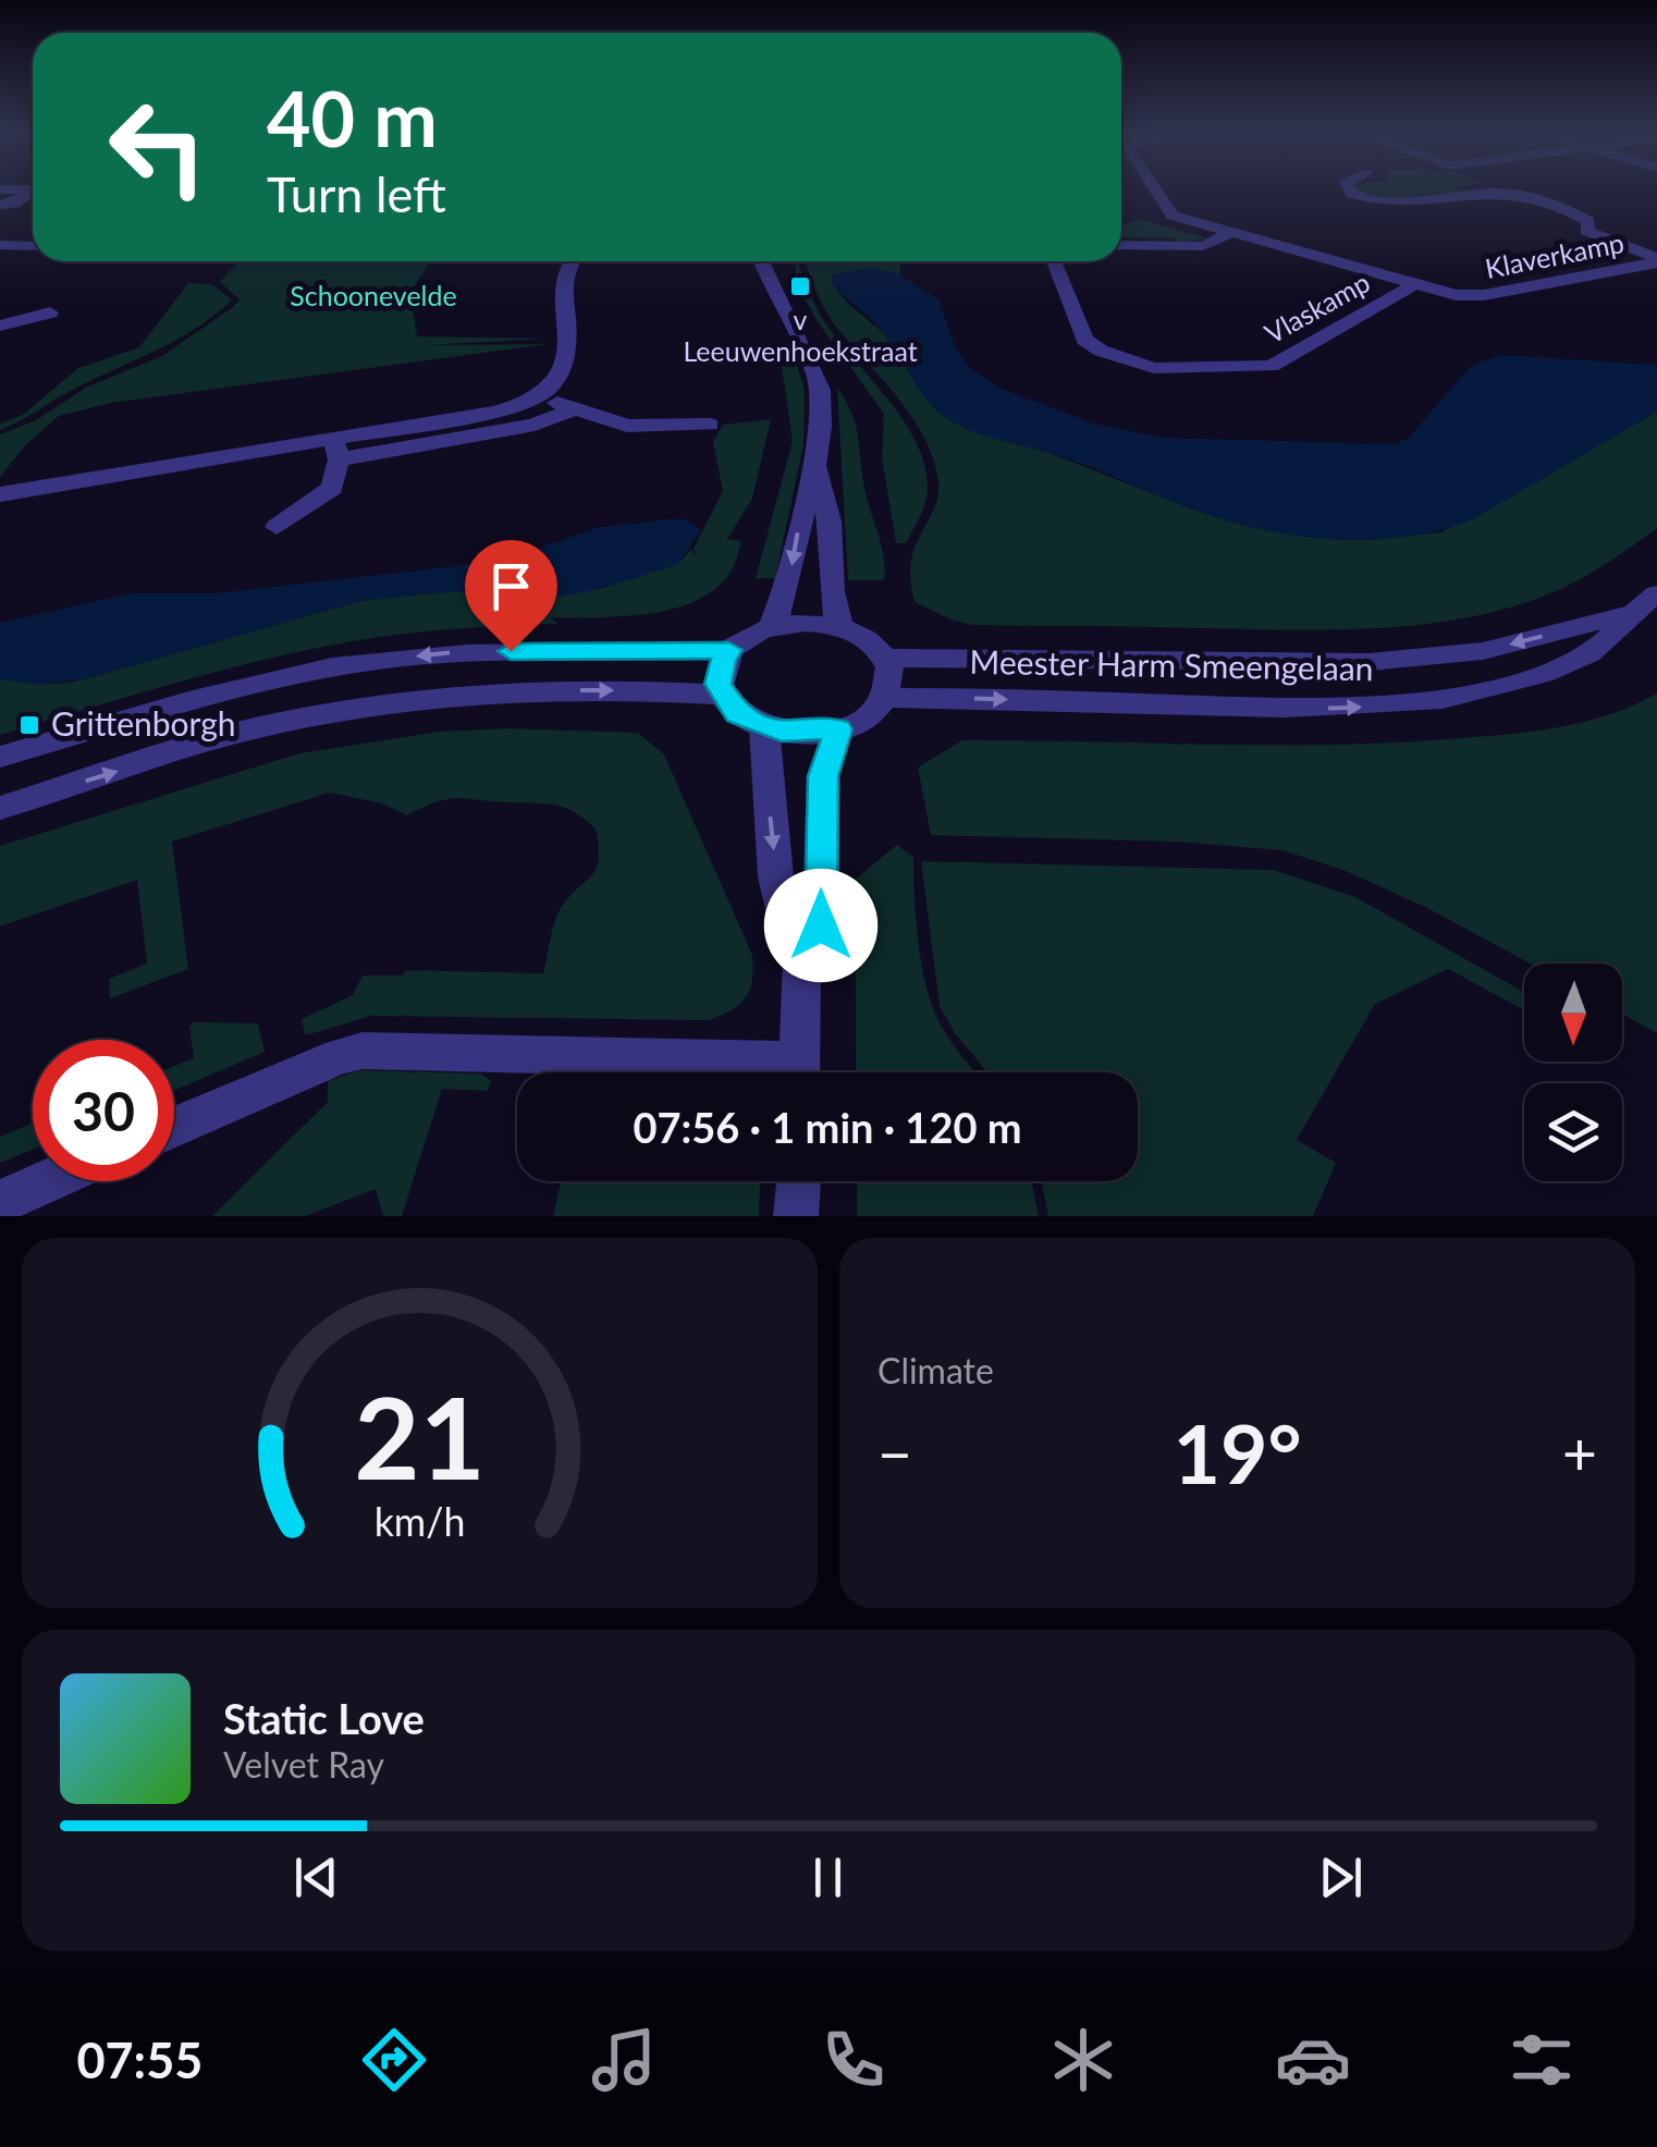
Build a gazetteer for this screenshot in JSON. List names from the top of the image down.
{
  "streets": {
    "street": ["Klaverkamp", "Vlaskamp", "Meester Harm Smeengelaan"]
  },
  "crossings": [
    ["Klaverkamp", "Vlaskamp"]
  ],
  "parks": ["Schoonevelde"],
  "places": {
    "transit": ["v Leeuwenhoekstraat", "Grittenborgh"]
  },
  "north": "bottom",
  "page": {
    "turn": ["40 m", "Turn left"],
    "limit": "30",
    "trip": "07:56 · 1 min · 120 m",
    "tile": "Climate",
    "heat": ["−", "19°", "+"],
    "song": ["Static Love", "Velvet Ray"],
    "tabs": "07:55",
    "gauge": ["21", "km/h"]
  }
}
